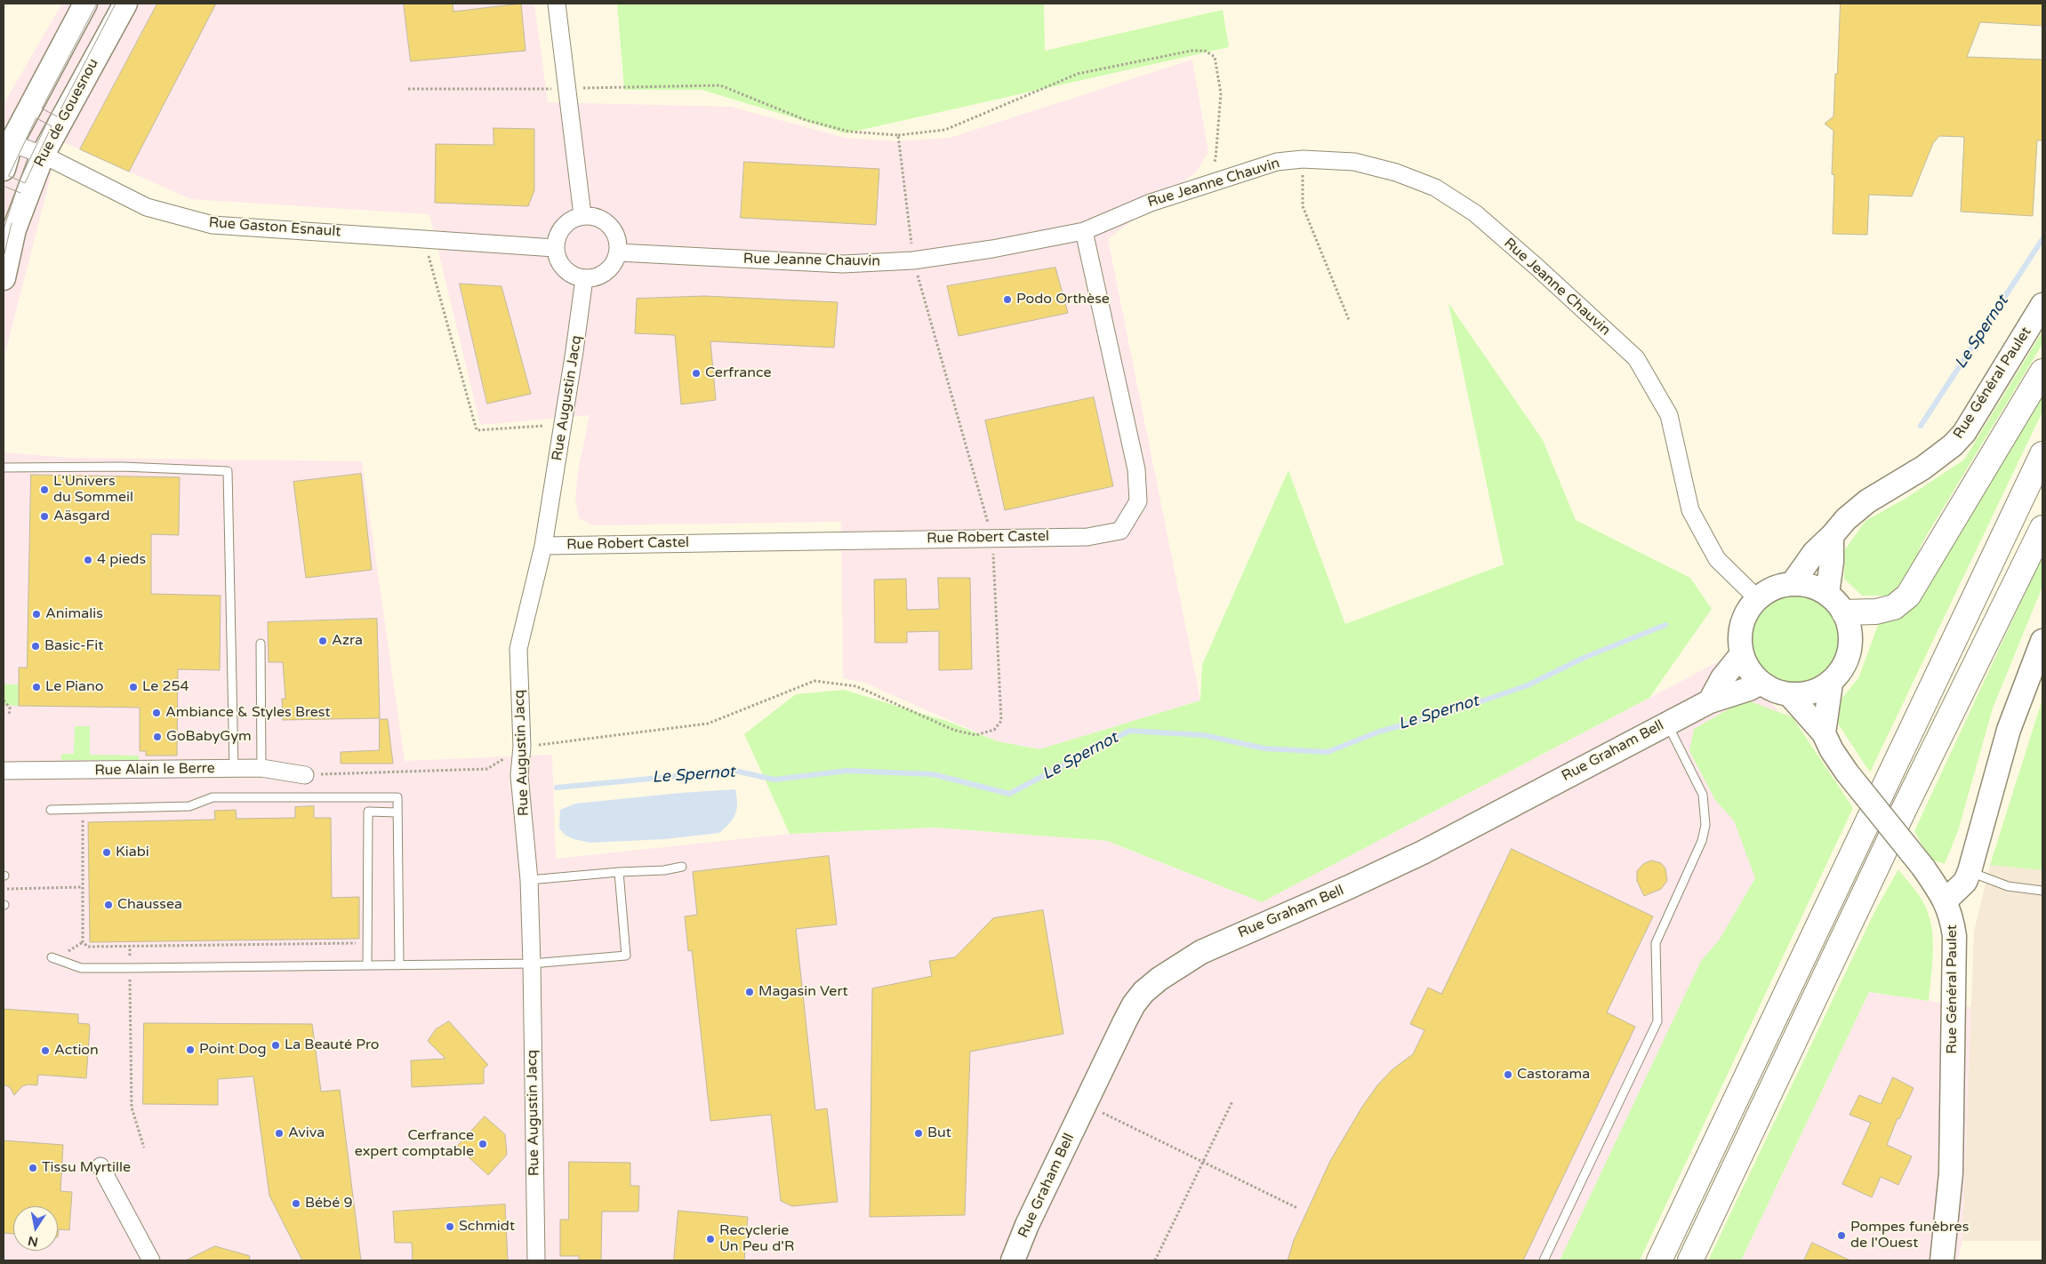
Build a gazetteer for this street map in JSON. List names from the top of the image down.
{
  "streets": {
    "street": [
      "Rue de Gouesnou",
      "Rue Jeanne Chauvin",
      "Rue Gaston Esnault",
      "Rue Général Paulet",
      "Rue Augustin Jacq",
      "Rue Robert Castel",
      "Rue Graham Bell",
      "Rue Alain le Berre"
    ]
  },
  "crossings": [
    ["Rue de Gouesnou", "Rue Gaston Esnault"],
    ["Rue Jeanne Chauvin", "Rue Gaston Esnault"],
    ["Rue Jeanne Chauvin", "Rue Général Paulet"],
    ["Rue Jeanne Chauvin", "Rue Augustin Jacq"],
    ["Rue Jeanne Chauvin", "Rue Robert Castel"],
    ["Rue Jeanne Chauvin", "Rue Graham Bell"],
    ["Rue Gaston Esnault", "Rue Augustin Jacq"],
    ["Rue Général Paulet", "Rue Graham Bell"],
    ["Rue Augustin Jacq", "Rue Robert Castel"]
  ],
  "water": ["Le Spernot"],
  "places": [
    "Podo Orthèse",
    "Cerfrance",
    "L'Univers du Sommeil",
    "Aäsgard",
    "4 pieds",
    "Animalis",
    "Azra",
    "Basic-Fit",
    "Le Piano",
    "Le 254",
    "Ambiance & Styles Brest",
    "GoBabyGym",
    "Kiabi",
    "Chaussea",
    "Magasin Vert",
    "La Beauté Pro",
    "Point Dog",
    "Action",
    "Castorama",
    "Aviva",
    "But",
    "Cerfrance expert comptable",
    "Tissu Myrtille",
    "Bébé 9",
    "Schmidt",
    "Pompes funèbres de l'Ouest",
    "Recyclerie Un Peu d'R"
  ],
  "north": "bottom"
}
